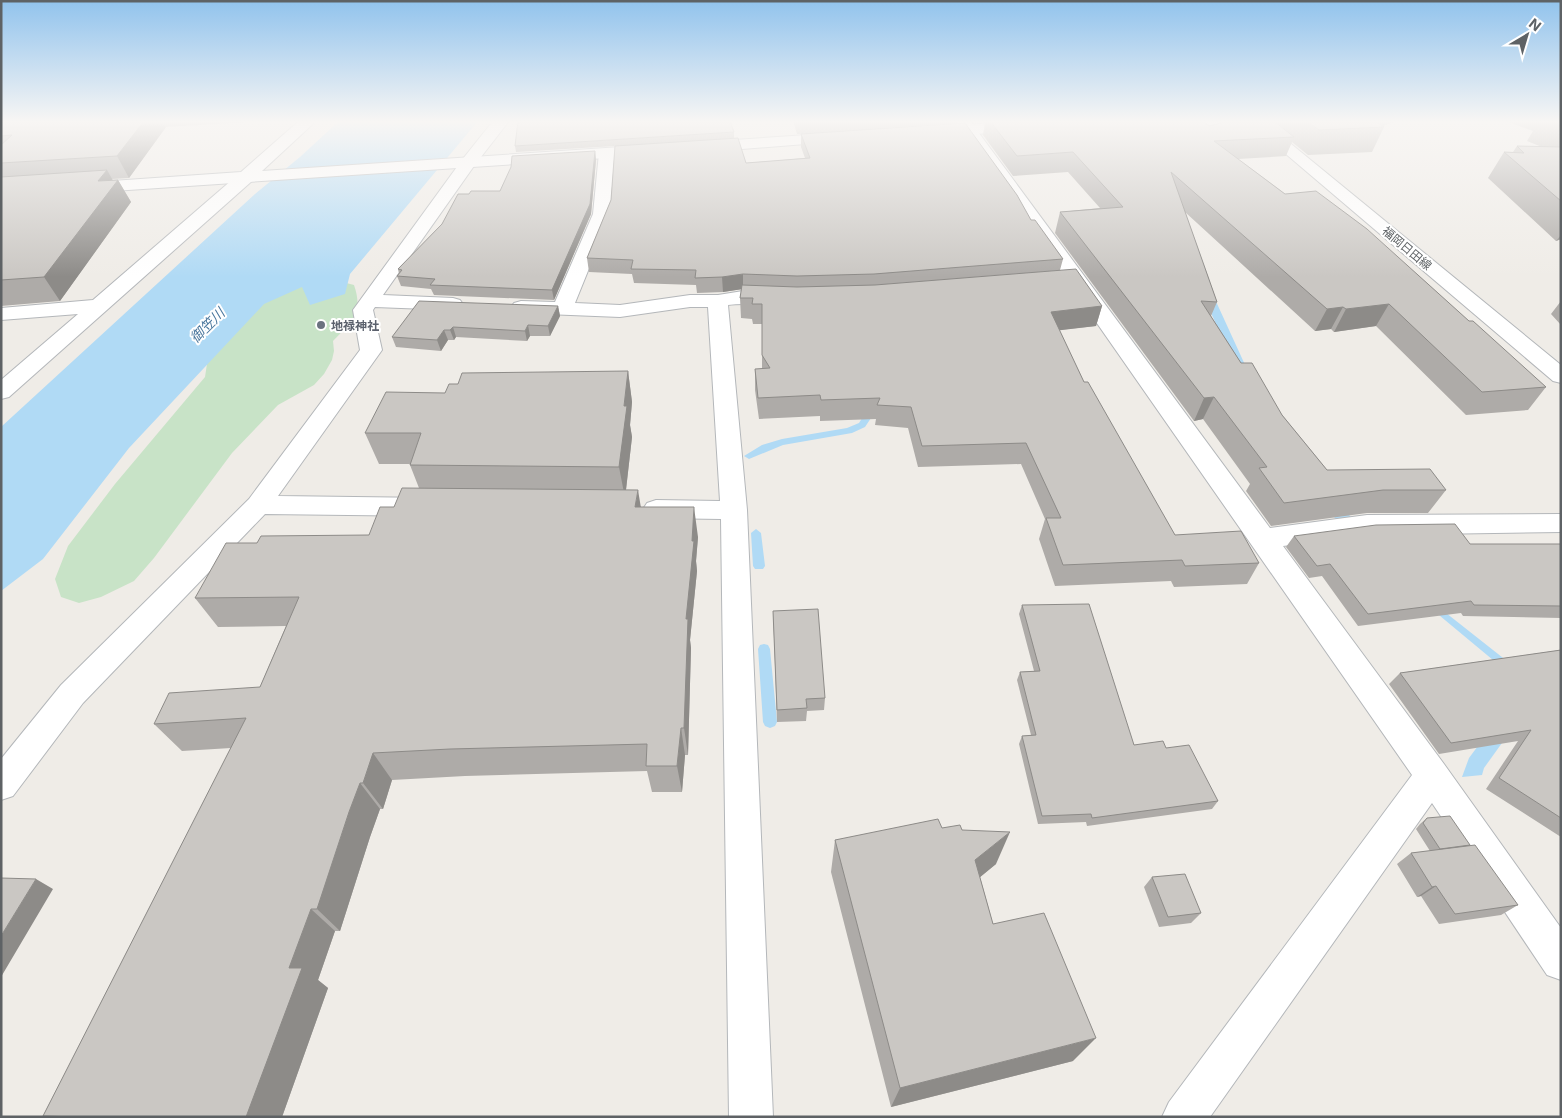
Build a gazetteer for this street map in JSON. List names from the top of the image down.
{
  "streets": {
    "street": ["福岡日田線"]
  },
  "water": ["御笠川"],
  "places": ["地禄神社"],
  "north": "top right"
}
